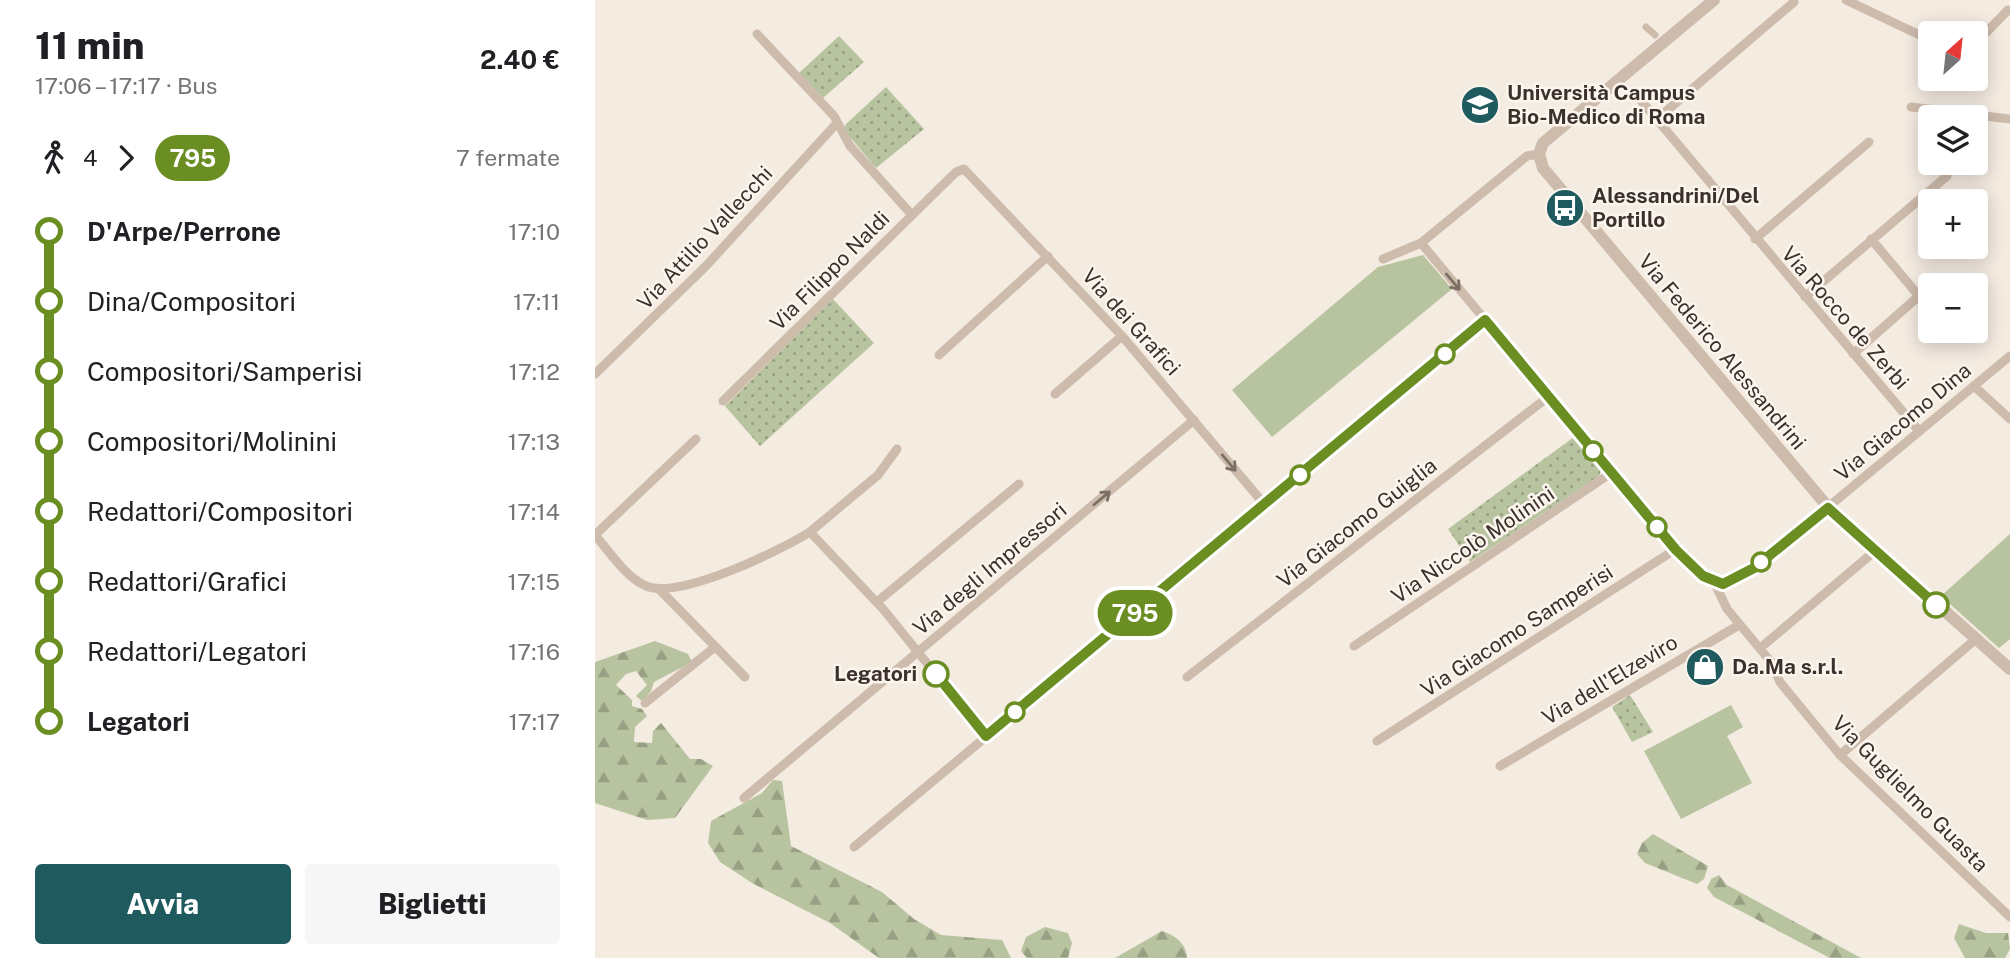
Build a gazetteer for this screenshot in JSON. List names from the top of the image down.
{
  "streets": {
    "street": [
      "Via Attilio Vallecchi",
      "Via Filippo Naldi",
      "Via Rocco de Zerbi",
      "Via dei Grafici",
      "Via Federico Alessandrini",
      "Via Giacomo Dina",
      "Via Giacomo Guiglia",
      "Via Niccolò Molinini",
      "Via degli Impressori",
      "Via Giacomo Samperisi",
      "Via dell'Elzeviro",
      "Via Guglielmo Guasta"
    ]
  },
  "crossings": [
    ["Via Filippo Naldi", "Via dei Grafici"],
    ["Via Rocco de Zerbi", "Via Giacomo Dina"],
    ["Via dei Grafici", "Via degli Impressori"],
    ["Via Federico Alessandrini", "Via Giacomo Dina"],
    ["Via Giacomo Dina", "Via Guglielmo Guasta"],
    ["Via dell'Elzeviro", "Via Guglielmo Guasta"]
  ],
  "places": {
    "school or university": ["Università Campus Bio-Medico di Roma"],
    "bus stop": ["Alessandrini/Del Portillo"],
    "shop": ["Da.Ma s.r.l."],
    "other": ["Legatori"]
  },
  "lines": ["bus line 795"],
  "north": "top right",
  "page": {
    "heading": ["11 min", "17:06 – 17:17 · Bus", "2.40 €"],
    "on_map": "795",
    "map_buttons": ["+", "−"],
    "legs": ["4", "795", "7 fermate"],
    "list": [
      {
        "name": "D'Arpe/Perrone",
        "value": "17:10"
      },
      {
        "name": "Dina/Compositori",
        "value": "17:11"
      },
      {
        "name": "Compositori/Samperisi",
        "value": "17:12"
      },
      {
        "name": "Compositori/Molinini",
        "value": "17:13"
      },
      {
        "name": "Redattori/Compositori",
        "value": "17:14"
      },
      {
        "name": "Redattori/Grafici",
        "value": "17:15"
      },
      {
        "name": "Redattori/Legatori",
        "value": "17:16"
      },
      {
        "name": "Legatori",
        "value": "17:17"
      }
    ],
    "buttons": ["Avvia", "Biglietti"]
  }
}
